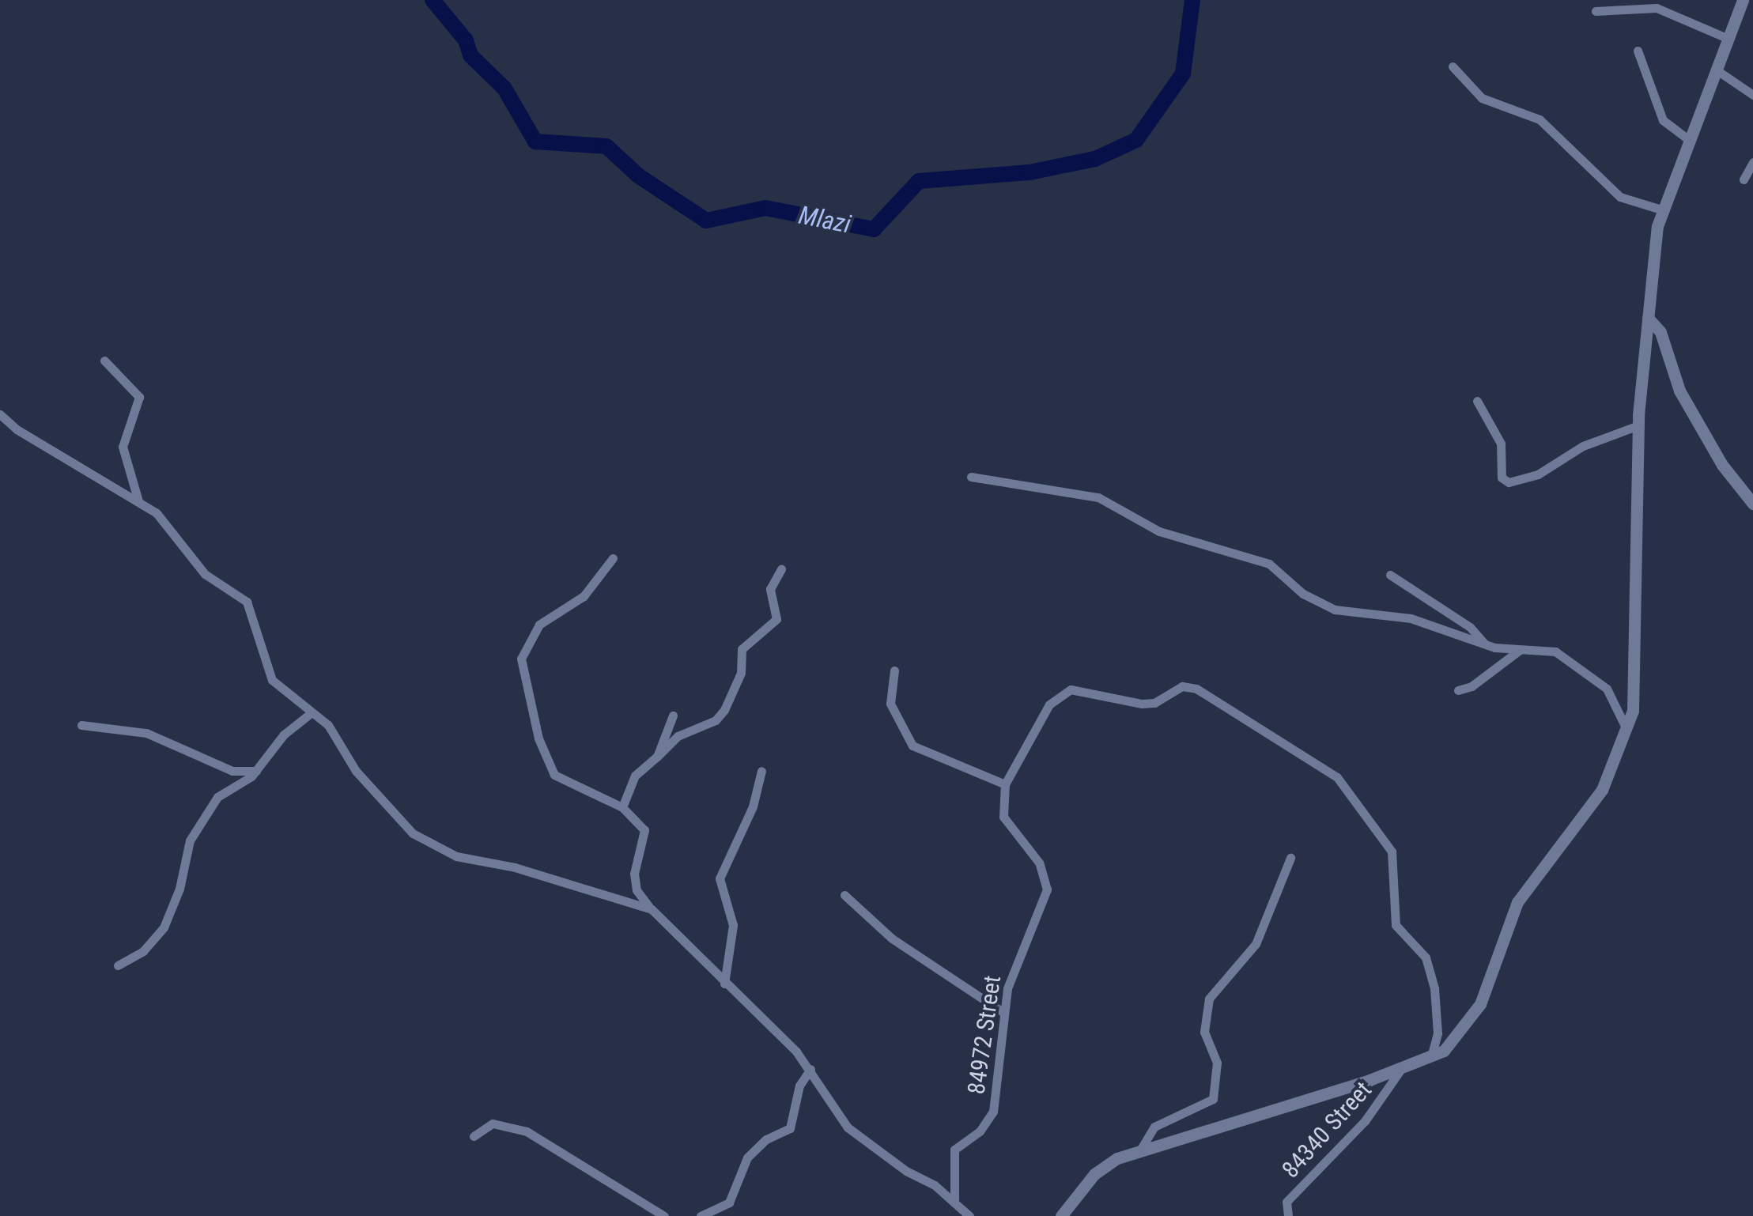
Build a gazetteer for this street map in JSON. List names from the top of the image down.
{
  "streets": {
    "street": ["84972 Street", "84340 Street"]
  },
  "water": ["Mlazi"]
}
